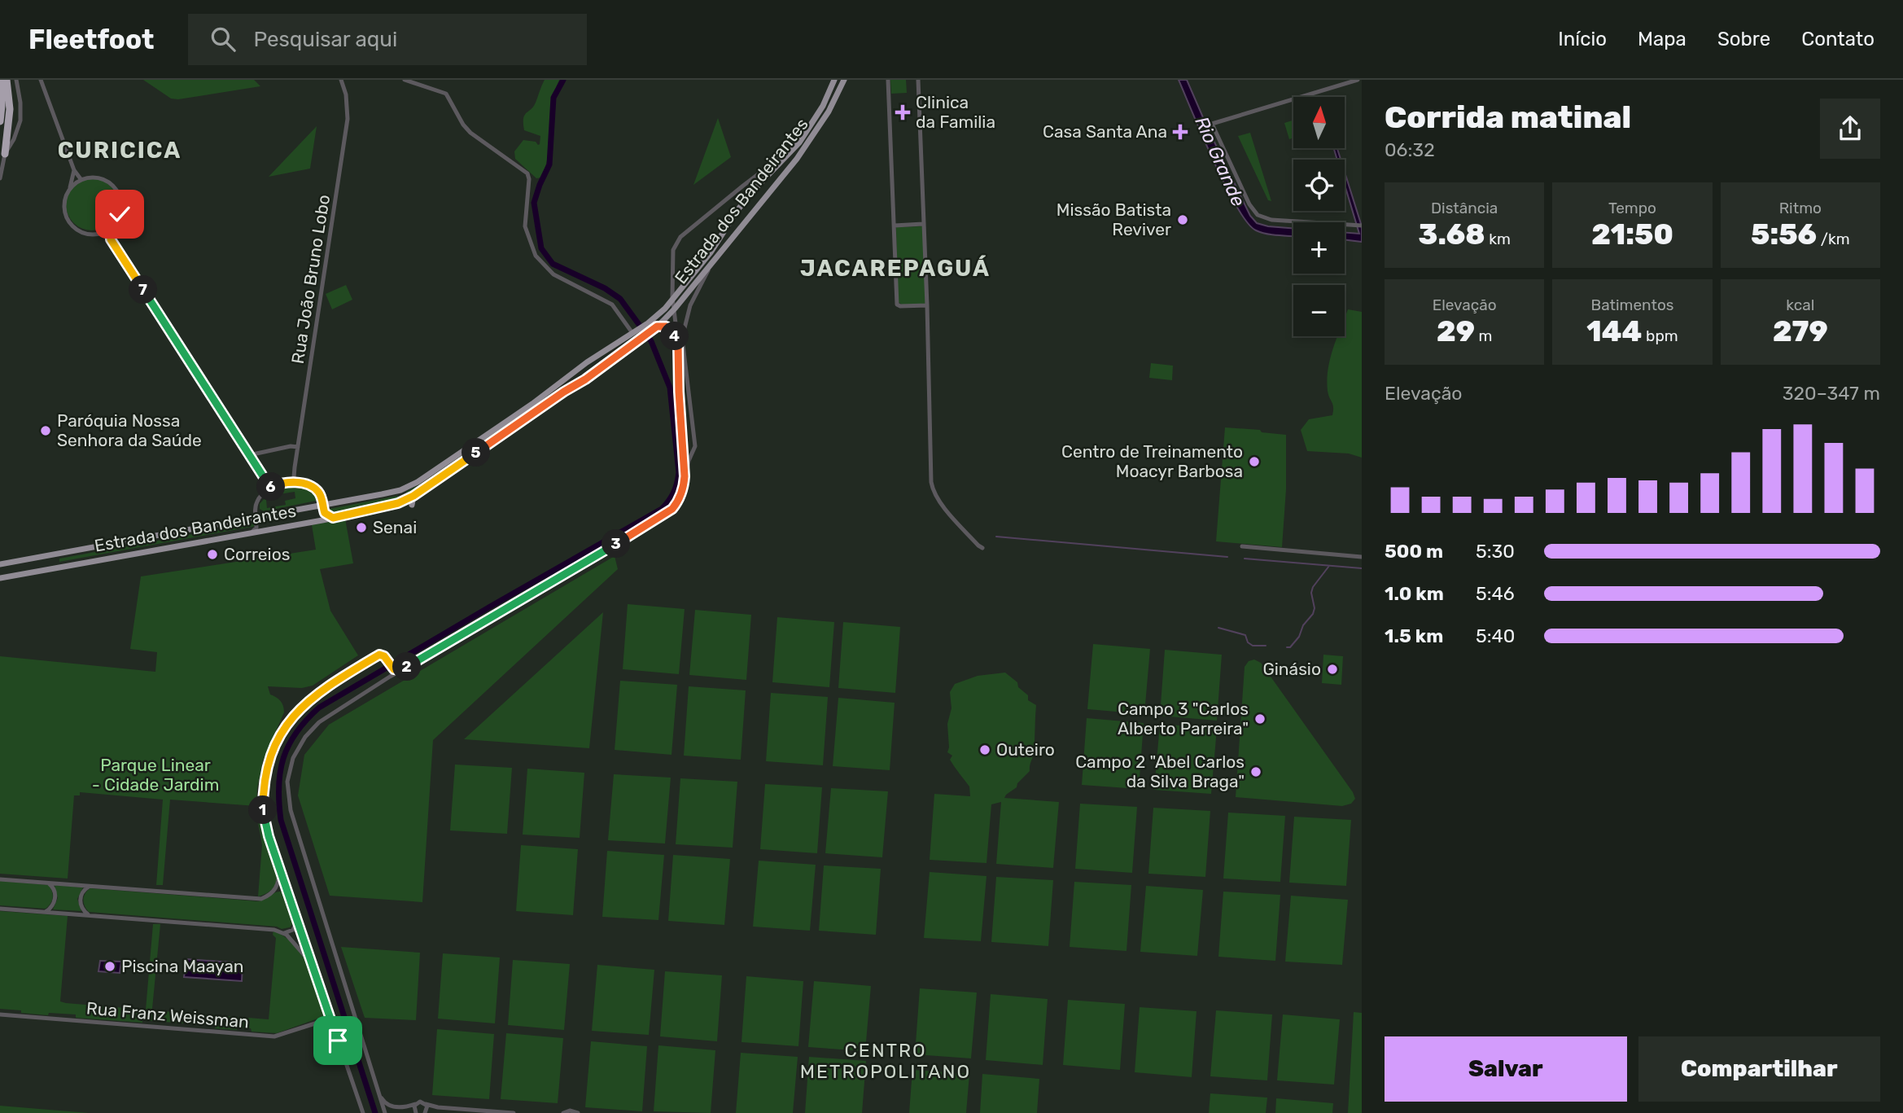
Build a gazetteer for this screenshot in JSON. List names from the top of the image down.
{
  "streets": {
    "main road": ["Estrada dos Bandeirantes"],
    "street": ["Rua João Bruno Lobo", "Rua Franz Weissman"]
  },
  "districts": ["CURICICA", "JACAREPAGUÁ", "CENTRO METROPOLITANO"],
  "water": ["Rio Grande"],
  "parks": ["Parque Linear - Cidade Jardim"],
  "places": {
    "health": ["Clinica da Familia", "Casa Santa Ana"],
    "other": [
      "Missão Batista Reviver",
      "Paróquia Nossa Senhora da Saúde",
      "Centro de Treinamento Moacyr Barbosa",
      "Senai",
      "Correios",
      "Ginásio",
      "Campo 3 \"Carlos Alberto Parreira\"",
      "Outeiro",
      "Campo 2 \"Abel Carlos da Silva Braga\"",
      "Piscina Maayan"
    ]
  },
  "north": "top",
  "page": {
    "header": "Fleetfoot",
    "search": "Pesquisar aqui",
    "nav": [
      "Início",
      "Mapa",
      "Sobre",
      "Contato"
    ],
    "heading": ["Corrida matinal", "06:32"],
    "map_buttons": ["+", "−"],
    "stats": [
      ["Distância", "3.68 km"],
      ["Tempo", "21:50"],
      ["Ritmo", "5:56 /km"],
      ["Elevação", "29 m"],
      ["Batimentos", "144 bpm"],
      ["kcal", "279"]
    ],
    "pins": [
      "7",
      "4",
      "5",
      "6",
      "3",
      "2",
      "1"
    ],
    "chart": ["Elevação", "320–347 m"],
    "list": [
      {
        "name": "500 m",
        "note": "5:30"
      },
      {
        "name": "1.0 km",
        "note": "5:46"
      },
      {
        "name": "1.5 km",
        "note": "5:40"
      }
    ],
    "buttons": ["Salvar", "Compartilhar"]
  }
}
